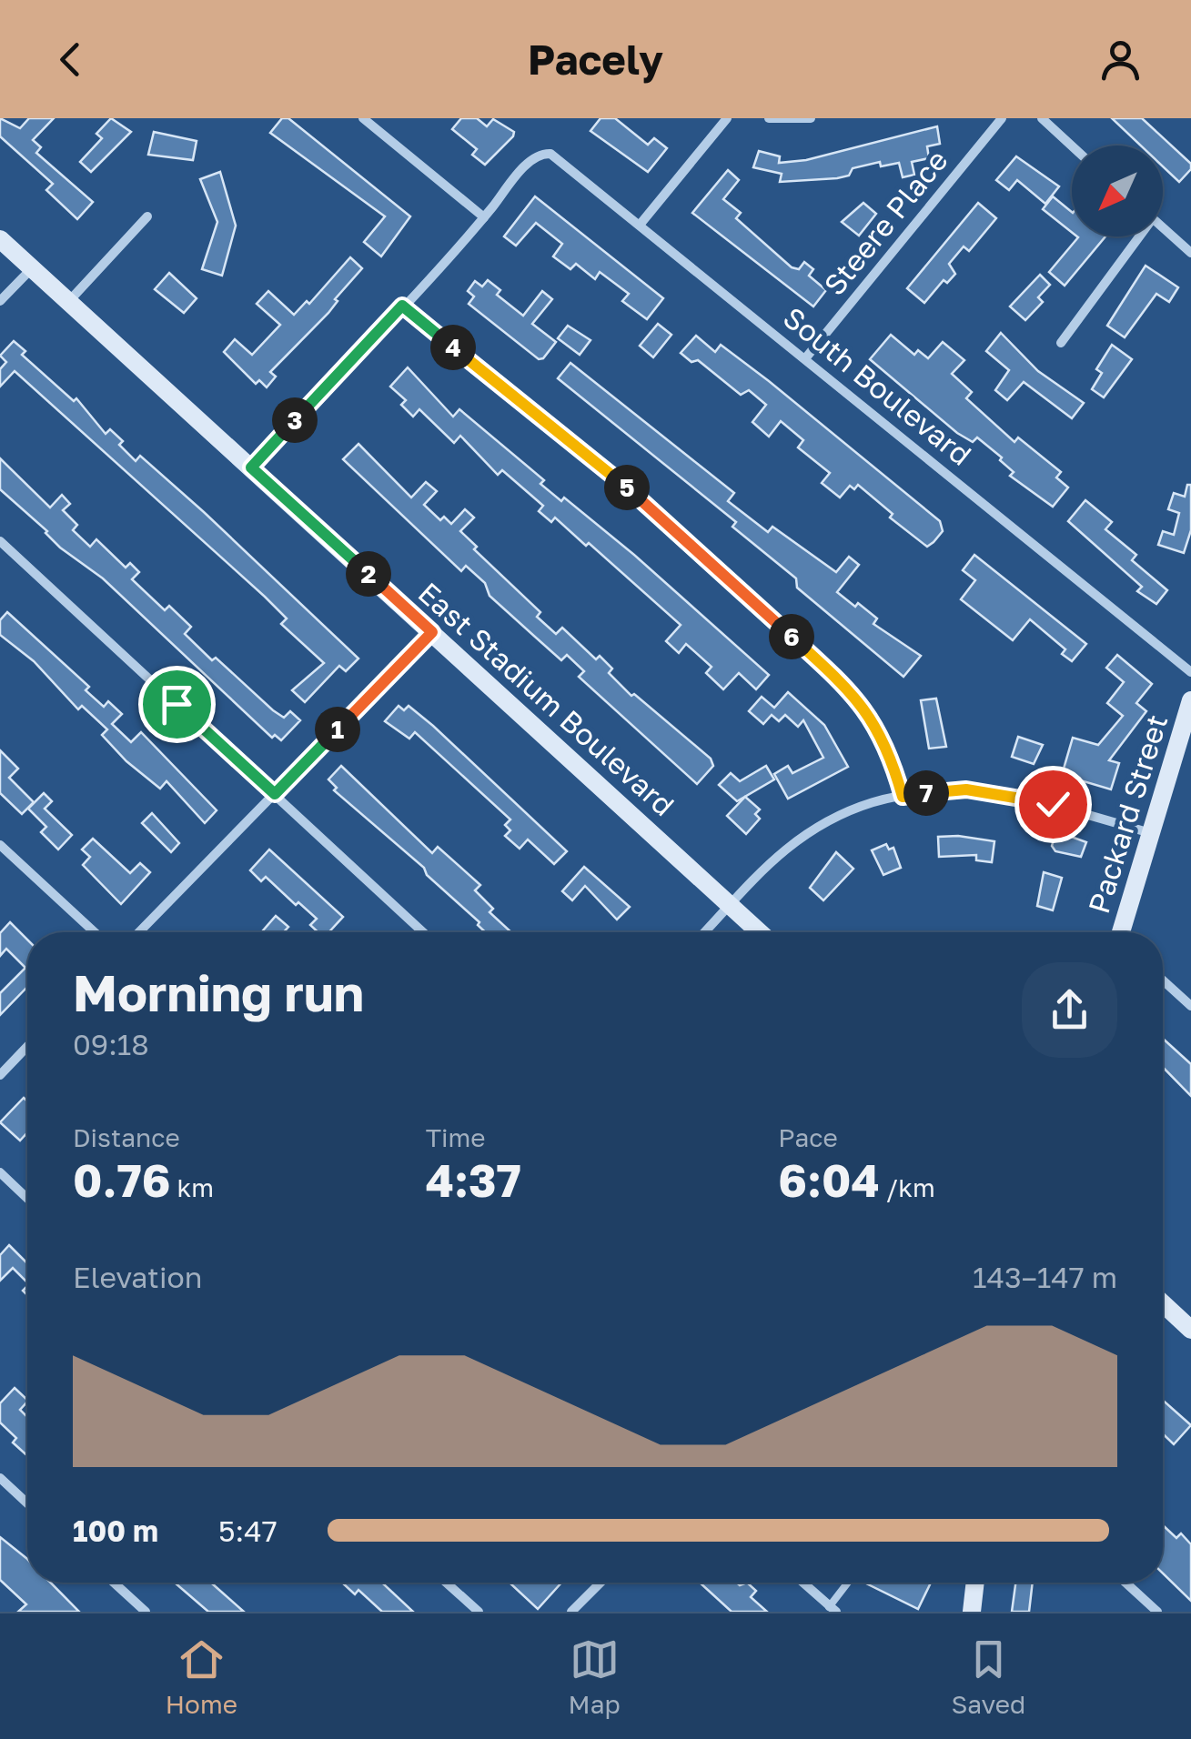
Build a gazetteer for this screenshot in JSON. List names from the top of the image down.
{
  "streets": {
    "main road": ["East Stadium Boulevard", "Packard Street"],
    "street": ["Steere Place", "South Boulevard"]
  },
  "crossings": [
    ["Steere Place", "South Boulevard"]
  ],
  "north": "bottom left",
  "page": {
    "header": "Pacely",
    "pins": [
      "4",
      "3",
      "5",
      "2",
      "6",
      "1",
      "7"
    ],
    "heading": ["Morning run", "09:18"],
    "stats": [
      ["Distance", "0.76 km"],
      ["Time", "4:37"],
      ["Pace", "6:04 /km"]
    ],
    "chart": ["Elevation", "143–147 m"],
    "list": [
      {
        "name": "100 m",
        "note": "5:47"
      }
    ],
    "tabs": ["Home", "Map", "Saved"]
  }
}
